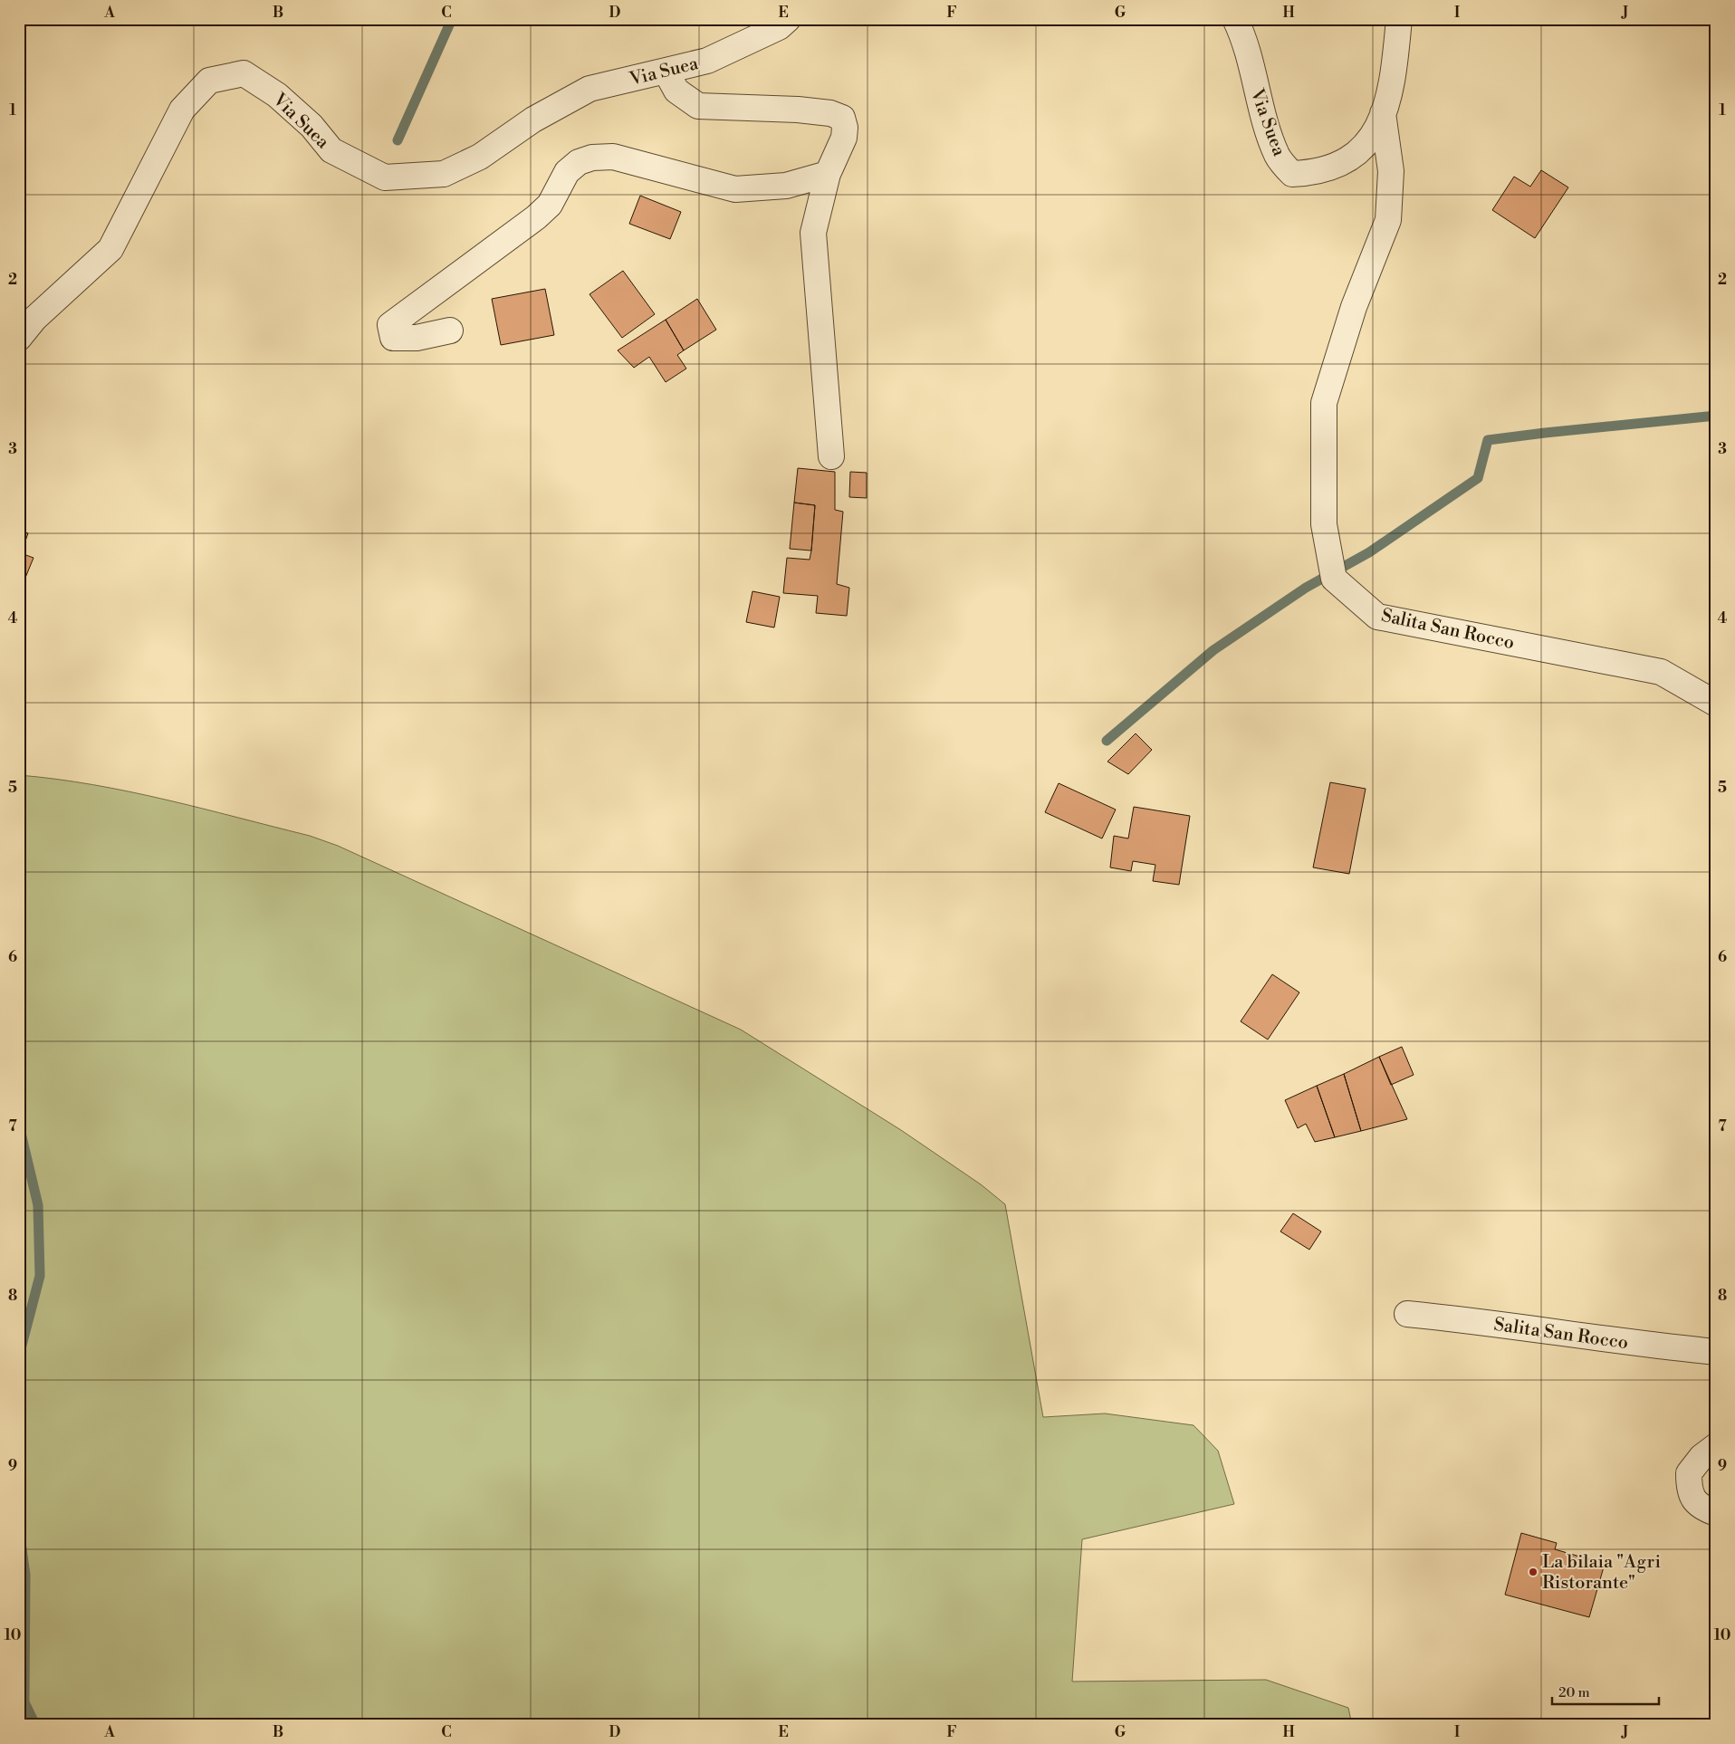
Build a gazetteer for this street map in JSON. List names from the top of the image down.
{
  "streets": {
    "street": ["Via Suea", "Salita San Rocco"]
  },
  "crossings": [
    ["Via Suea", "Salita San Rocco"]
  ],
  "places": ["La bilaia \"Agri Ristorante\""],
  "scale_bar": "20 m",
  "grid": {
    "columns": [
      "A",
      "B",
      "C",
      "D",
      "E",
      "F",
      "G",
      "H",
      "I",
      "J"
    ],
    "rows": [
      "1",
      "2",
      "3",
      "4",
      "5",
      "6",
      "7",
      "8",
      "9",
      "10"
    ]
  }
}
